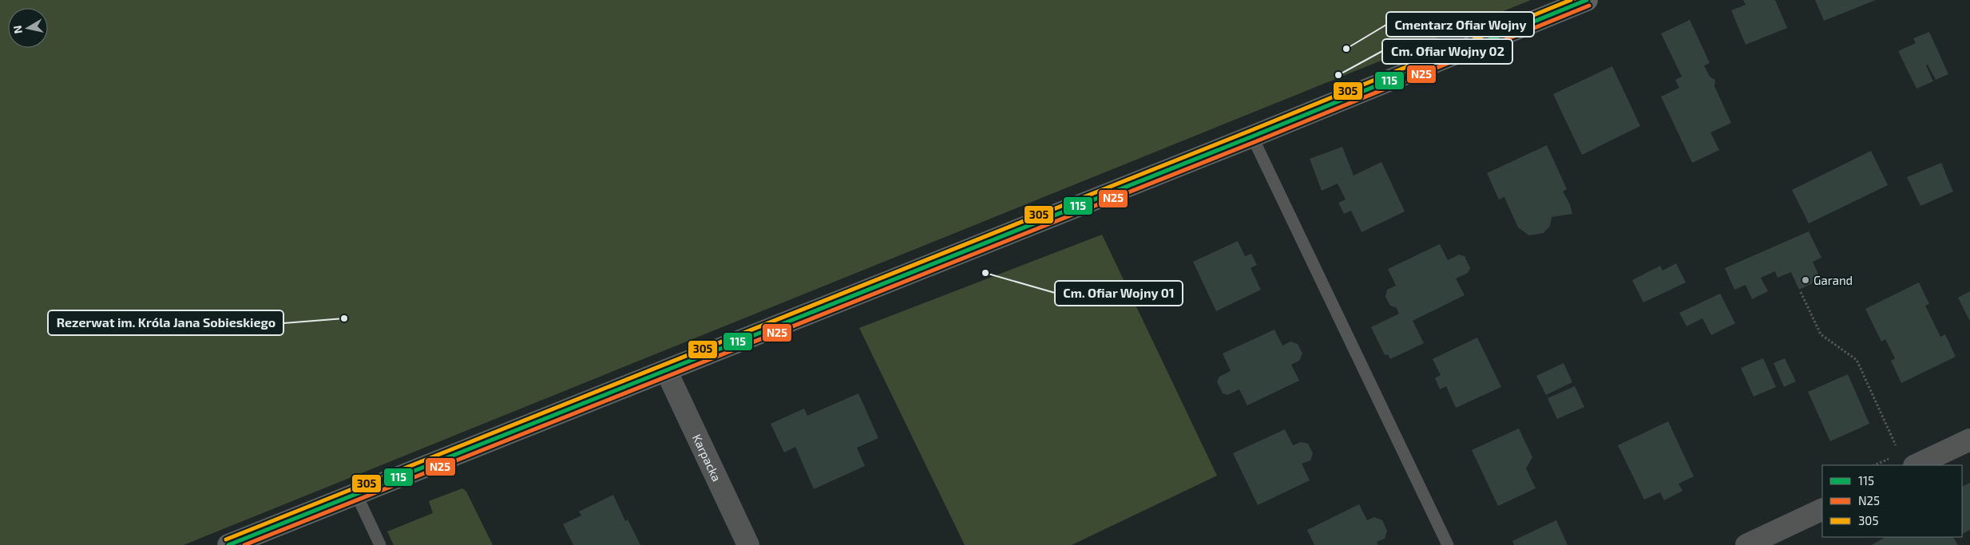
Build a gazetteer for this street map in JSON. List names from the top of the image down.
{
  "streets": {
    "street": ["Karpacka"]
  },
  "places": [
    "Cmentarz Ofiar Wojny",
    "Cm. Ofiar Wojny 02",
    "Cm. Ofiar Wojny 01",
    "Garand",
    "Rezerwat im. Króla Jana Sobieskiego"
  ],
  "lines": ["transit line 115", "transit line 305", "transit line N25"],
  "legend": ["115", "N25", "305"],
  "north": "left"
}
